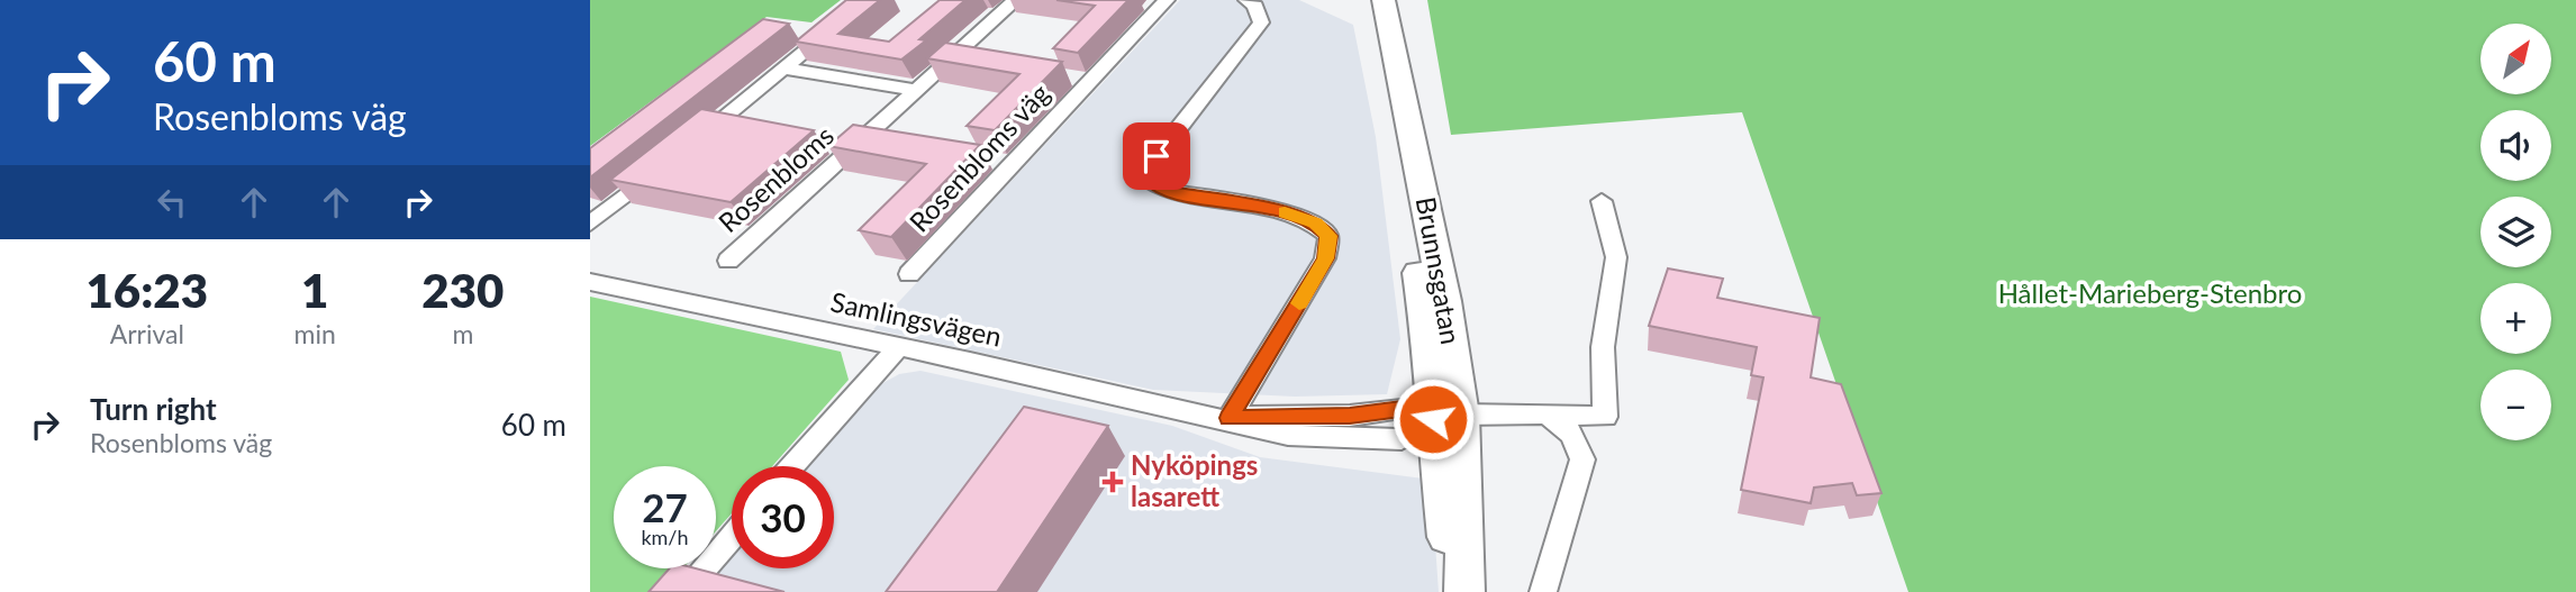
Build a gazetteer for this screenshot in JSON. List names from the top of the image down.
{
  "streets": {
    "main road": ["Brunnsgatan"],
    "street": ["Rosenbloms väg", "Rosenbloms", "Samlingsvägen"]
  },
  "crossings": [
    ["Brunnsgatan", "Samlingsvägen"]
  ],
  "parks": ["Hållet-Marieberg-Stenbro"],
  "places": {
    "health": ["Nyköpings lasarett"]
  },
  "north": "top right",
  "page": {
    "turn": ["60 m", "Rosenbloms väg"],
    "map_buttons": ["+", "−"],
    "eta": [
      "16:23",
      "Arrival",
      "1",
      "min",
      "230",
      "m"
    ],
    "list": [
      {
        "name": "Turn right",
        "note": "Rosenbloms väg",
        "value": "60 m"
      }
    ],
    "speed": "27 km/h",
    "limit": "30"
  }
}
